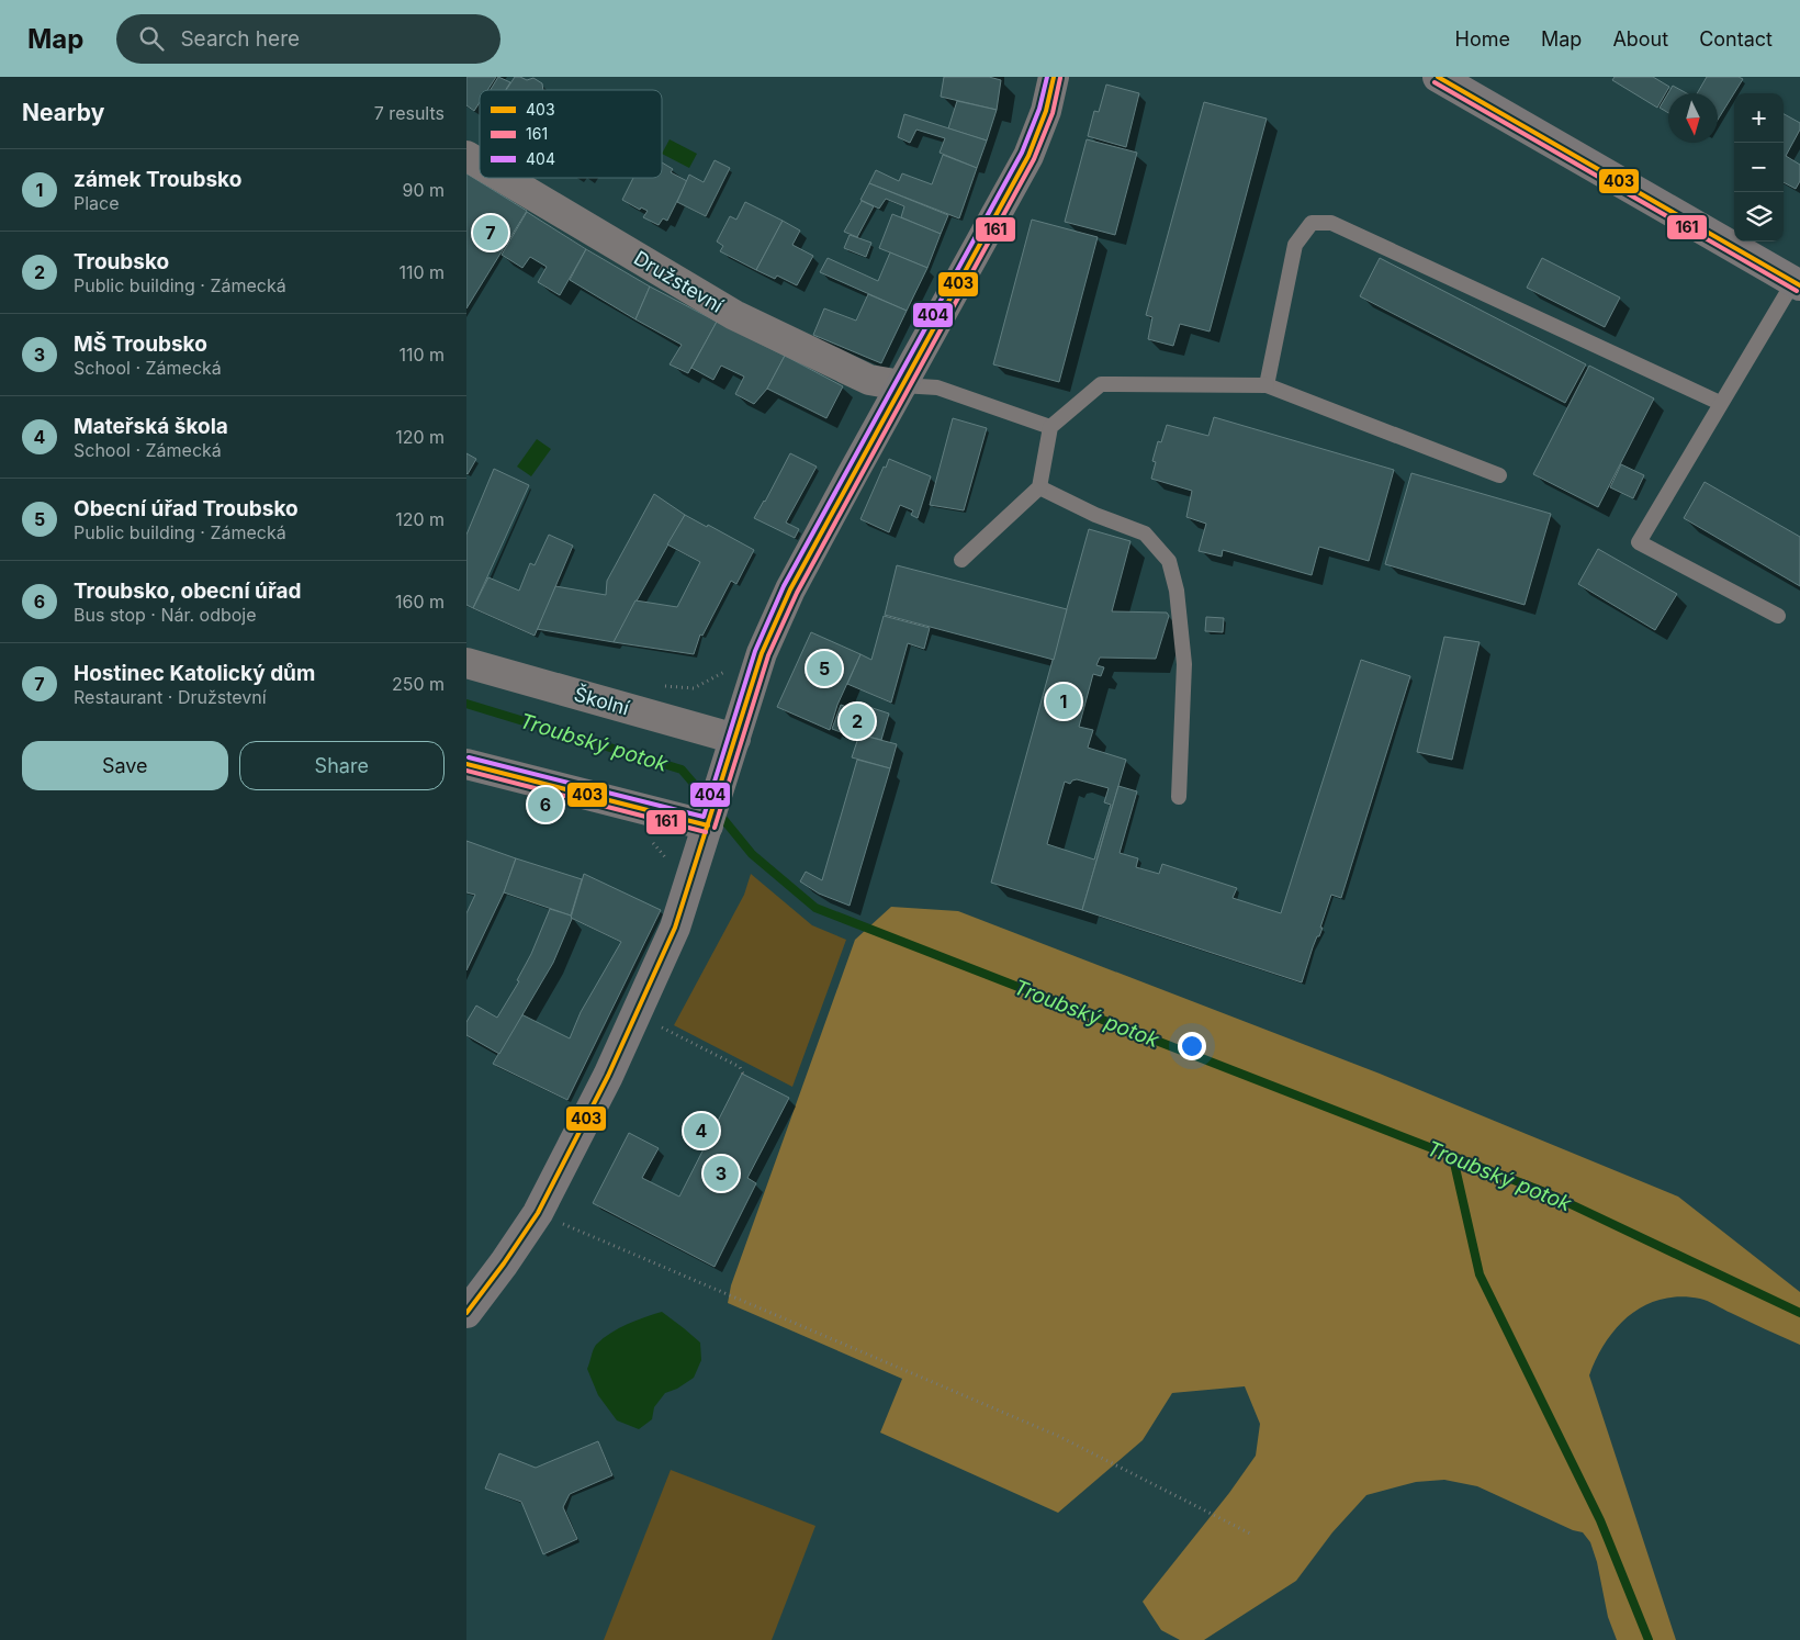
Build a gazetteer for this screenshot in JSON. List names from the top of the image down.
{
  "streets": {
    "street": ["Družstevní", "Školní"]
  },
  "water": ["Troubský potok"],
  "lines": ["transit line 403", "transit line 404", "transit line 161"],
  "legend": ["403", "161", "404"],
  "north": "bottom",
  "page": {
    "header": "Map",
    "search": "Search here",
    "nav": [
      "Home",
      "Map",
      "About",
      "Contact"
    ],
    "heading": ["Nearby", "7 results"],
    "map_buttons": ["+", "−"],
    "list": [
      {
        "mark": "1",
        "name": "zámek Troubsko",
        "note": "Place",
        "value": "90 m"
      },
      {
        "mark": "2",
        "name": "Troubsko",
        "note": "Public building · Zámecká",
        "value": "110 m"
      },
      {
        "mark": "3",
        "name": "MŠ Troubsko",
        "note": "School · Zámecká",
        "value": "110 m"
      },
      {
        "mark": "4",
        "name": "Mateřská škola",
        "note": "School · Zámecká",
        "value": "120 m"
      },
      {
        "mark": "5",
        "name": "Obecní úřad Troubsko",
        "note": "Public building · Zámecká",
        "value": "120 m"
      },
      {
        "mark": "6",
        "name": "Troubsko, obecní úřad",
        "note": "Bus stop · Nár. odboje",
        "value": "160 m"
      },
      {
        "mark": "7",
        "name": "Hostinec Katolický dům",
        "note": "Restaurant · Družstevní",
        "value": "250 m"
      }
    ],
    "pins": [
      "7",
      "5",
      "1",
      "2",
      "6",
      "4",
      "3"
    ],
    "buttons": ["Save", "Share"]
  }
}
